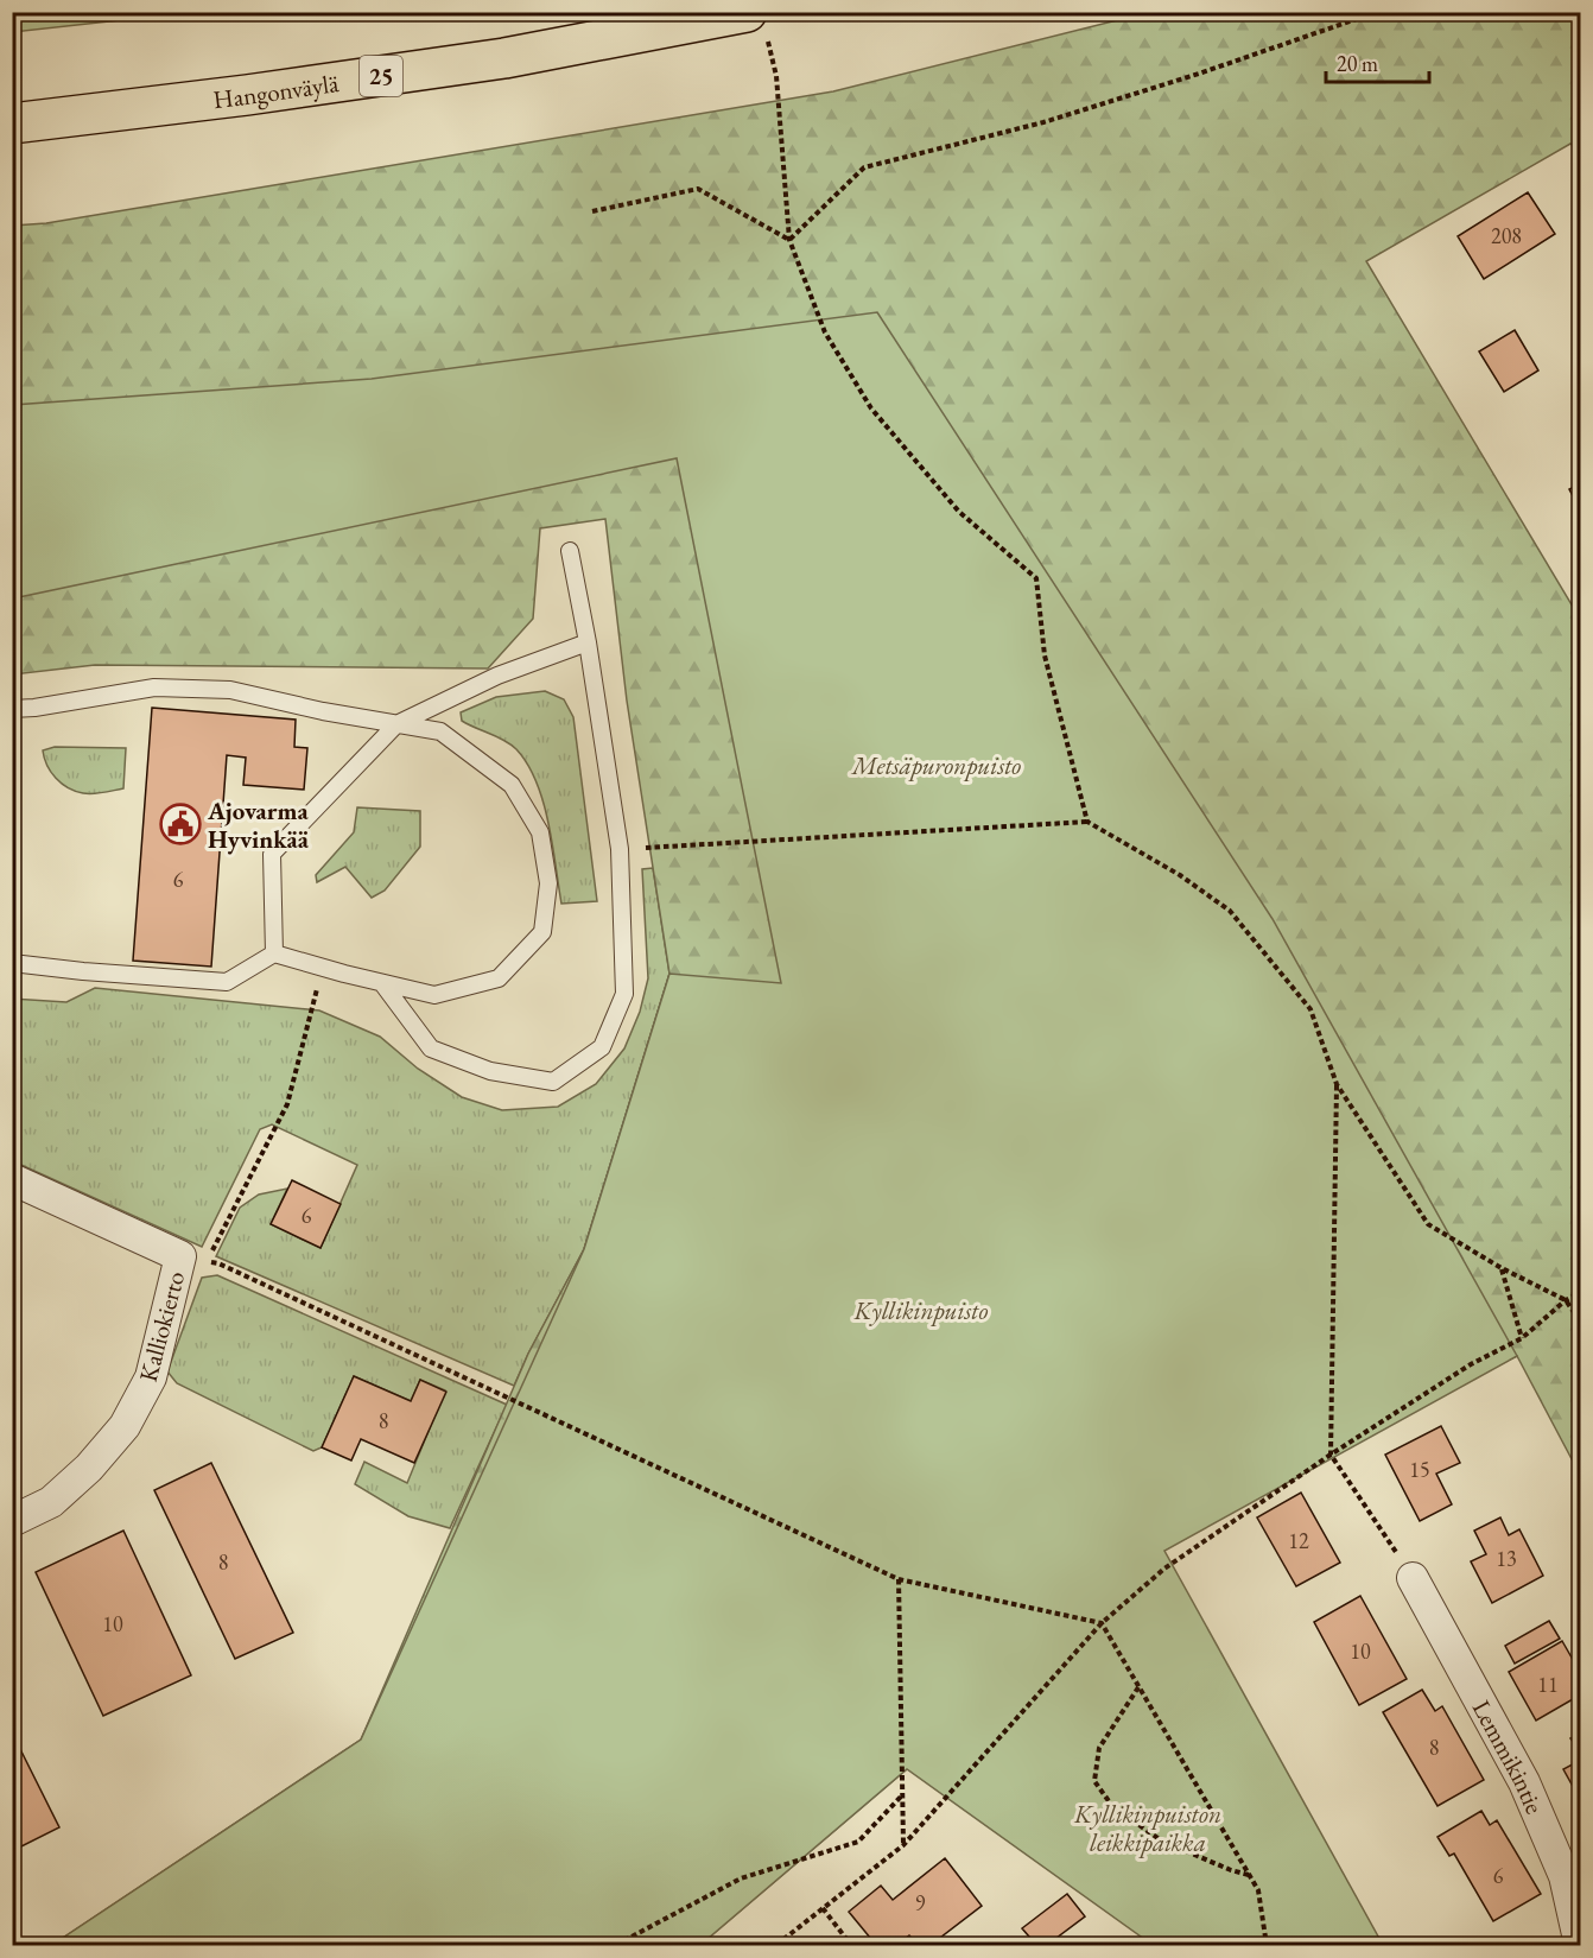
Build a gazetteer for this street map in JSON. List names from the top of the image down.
{
  "streets": {
    "highway": ["25", "Hangonväylä"],
    "street": ["Kalliokierto", "Lemmikintie"]
  },
  "parks": ["Metsäpuronpuisto", "Kyllikinpuisto", "Kyllikinpuiston leikkipaikka"],
  "places": {
    "public building": ["Ajovarma Hyvinkää"]
  },
  "house_numbers": [
    "208",
    "6",
    "6",
    "8",
    "15",
    "12",
    "13",
    "8",
    "10",
    "10",
    "11",
    "8",
    "6",
    "9"
  ],
  "scale_bar": "20 m"
}
